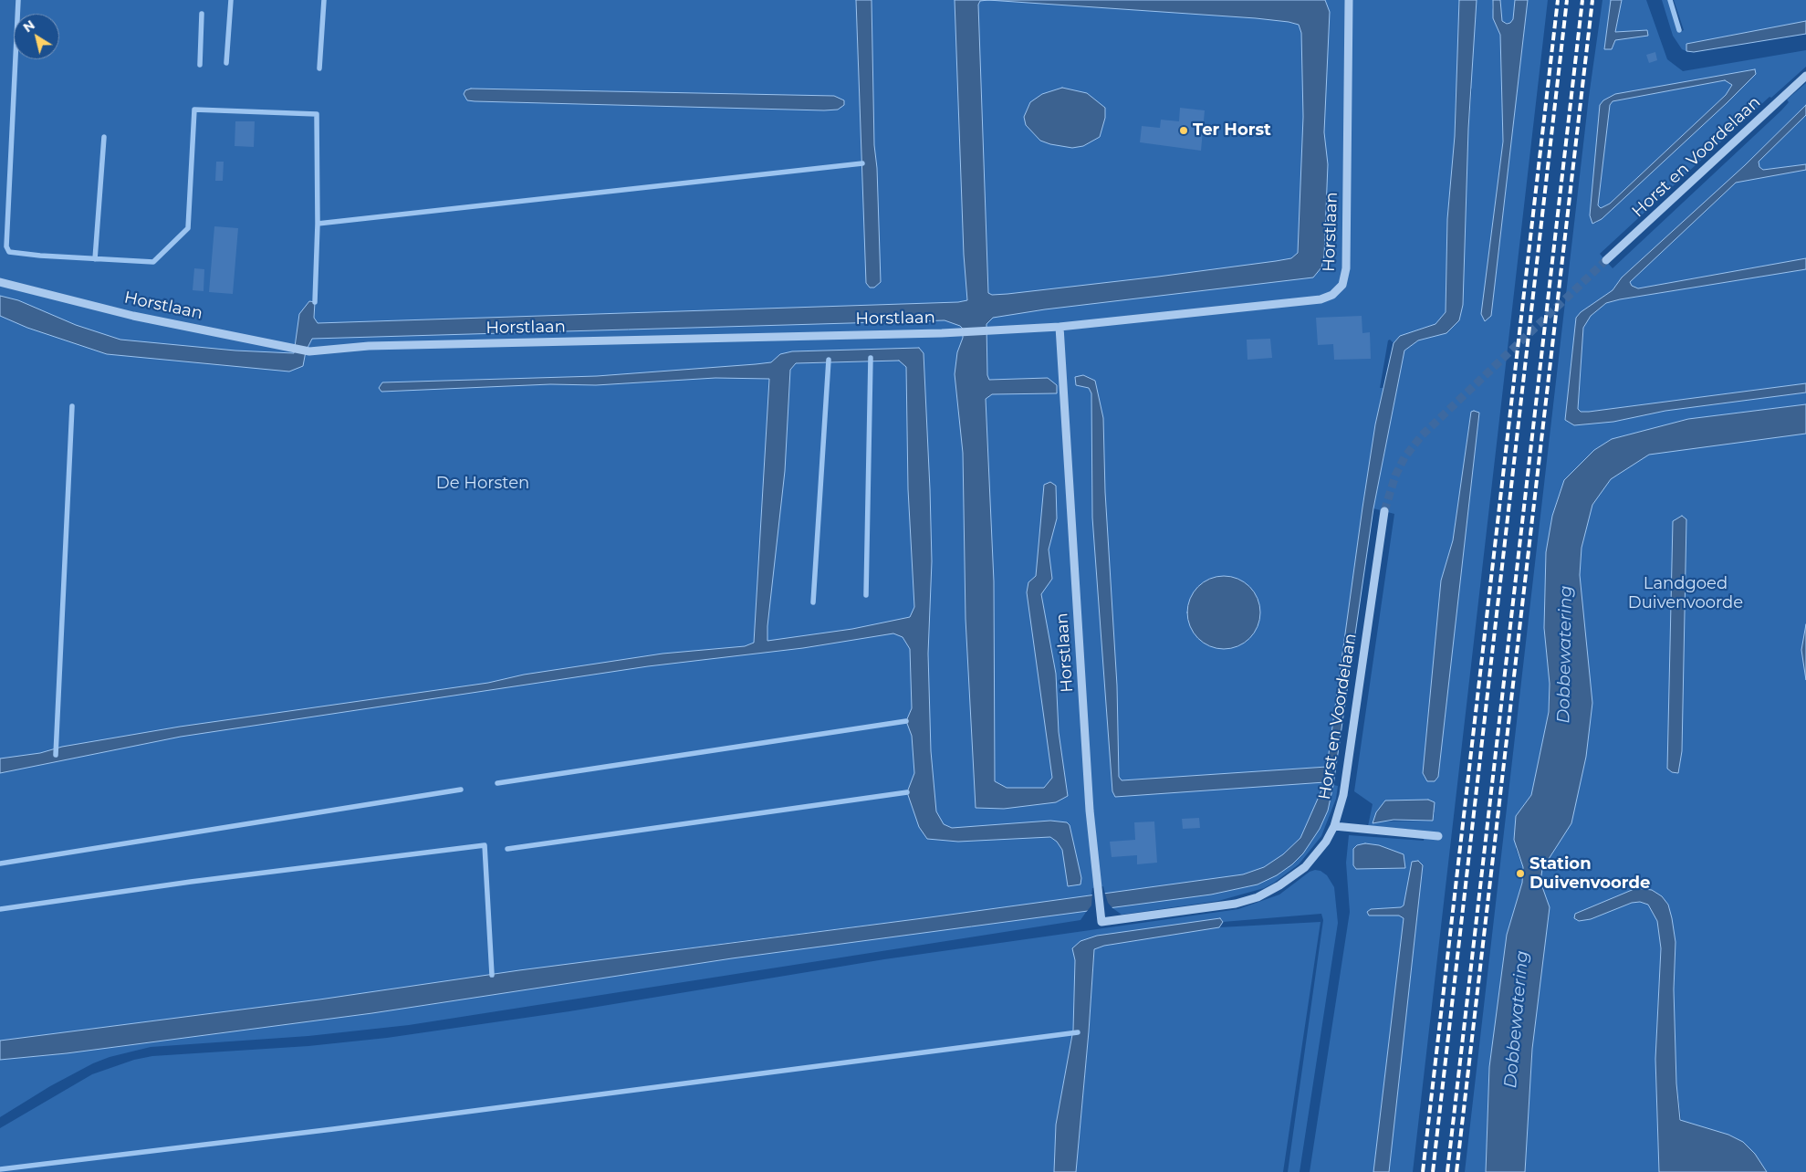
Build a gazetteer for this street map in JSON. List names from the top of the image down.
{
  "streets": {
    "street": ["Horst en Voordelaan", "Horstlaan"]
  },
  "crossings": [
    ["Horst en Voordelaan", "Horstlaan"]
  ],
  "water": ["Dobbewatering"],
  "parks": ["De Horsten", "Landgoed Duivenvoorde"],
  "places": ["Ter Horst", "Station Duivenvoorde"],
  "north": "top left"
}
